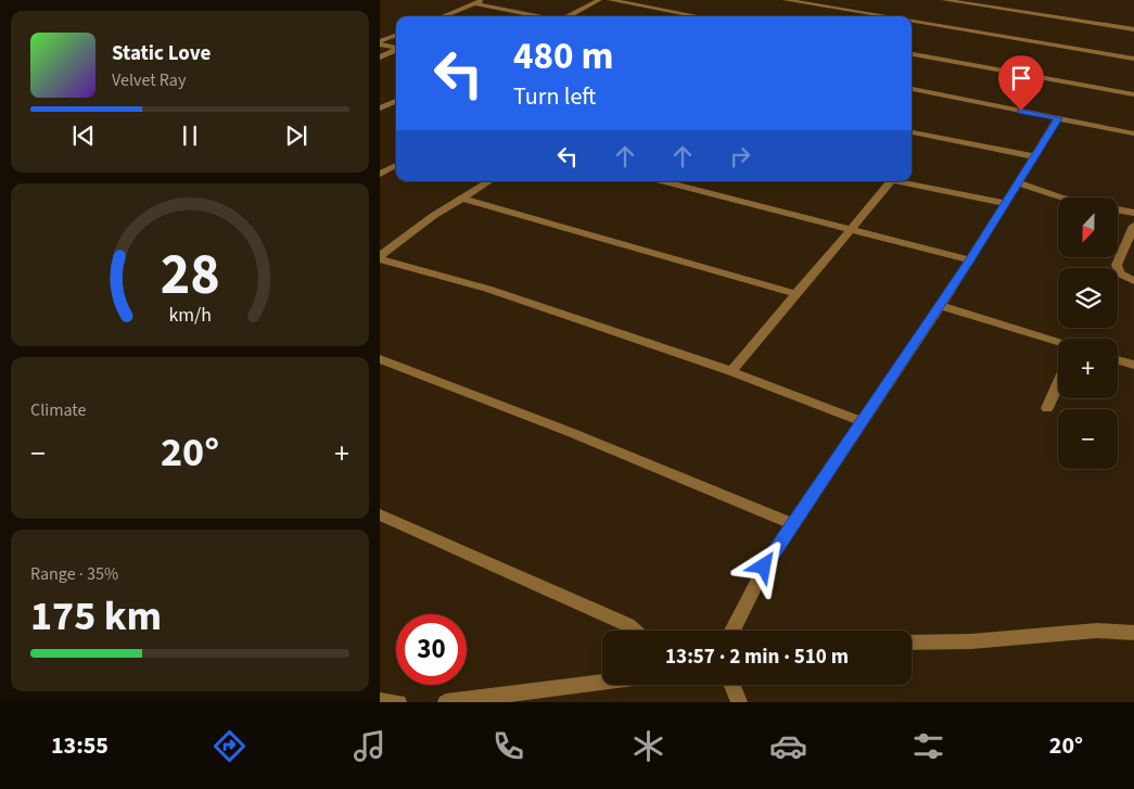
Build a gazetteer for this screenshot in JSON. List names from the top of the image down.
{
  "north": "bottom",
  "page": {
    "turn": ["480 m", "Turn left"],
    "song": ["Static Love", "Velvet Ray"],
    "map_buttons": ["+", "−"],
    "tile": [
      "Climate",
      ["Range · 35%", "175 km"]
    ],
    "heat": ["−", "20°", "+"],
    "limit": "30",
    "trip": "13:57 · 2 min · 510 m",
    "tabs": ["13:55", "20°"],
    "gauge": ["28", "km/h"]
  }
}
